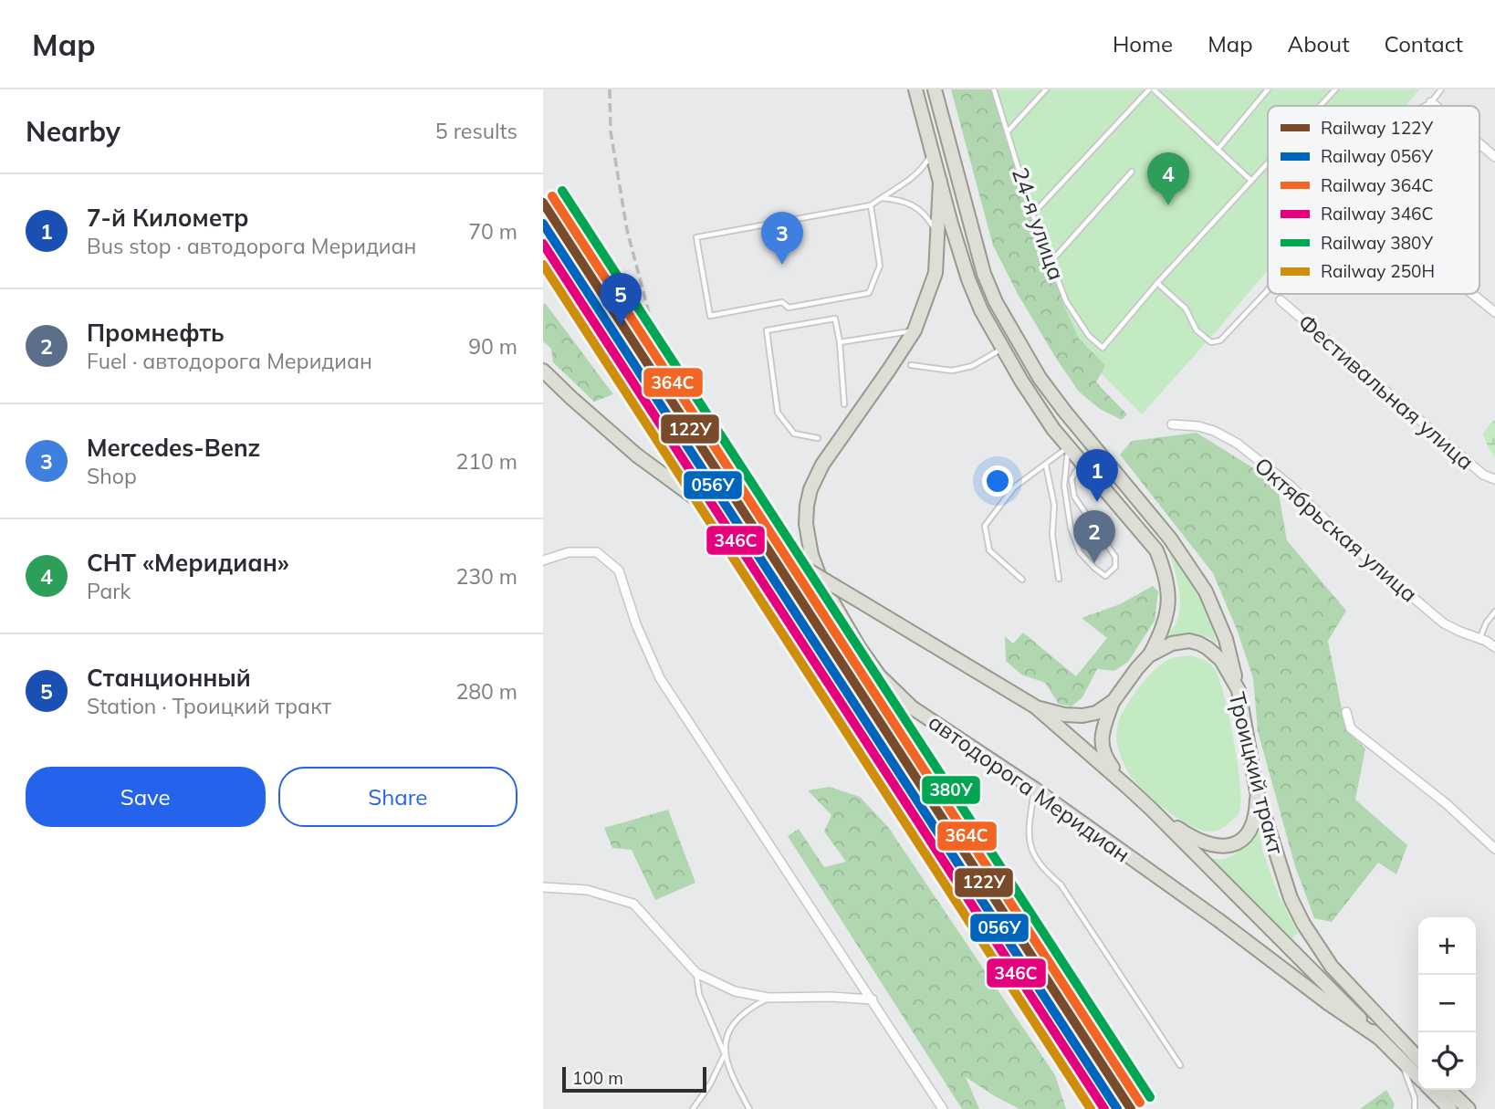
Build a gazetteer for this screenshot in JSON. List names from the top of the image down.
{
  "streets": {
    "main road": ["Троицкий тракт", "автодорога Меридиан"],
    "street": ["Фестивальная улица", "Октябрьская улица"],
    "lane": ["24-я улица"]
  },
  "crossings": [
    ["Троицкий тракт", "автодорога Меридиан"]
  ],
  "lines": [
    "rail line 380У",
    "rail line 364С",
    "rail line 122У",
    "rail line 056У",
    "rail line 346С",
    "rail line 250Н"
  ],
  "legend": [
    "Railway 122У",
    "Railway 056У",
    "Railway 364С",
    "Railway 346С",
    "Railway 380У",
    "Railway 250Н"
  ],
  "scale_bar": "100 m",
  "page": {
    "header": "Map",
    "nav": [
      "Home",
      "Map",
      "About",
      "Contact"
    ],
    "heading": ["Nearby", "5 results"],
    "pins": [
      "4",
      "3",
      "5",
      "1",
      "2"
    ],
    "list": [
      {
        "mark": "1",
        "name": "7-й Километр",
        "note": "Bus stop · автодорога Меридиан",
        "value": "70 m"
      },
      {
        "mark": "2",
        "name": "Промнефть",
        "note": "Fuel · автодорога Меридиан",
        "value": "90 m"
      },
      {
        "mark": "3",
        "name": "Mercedes-Benz",
        "note": "Shop",
        "value": "210 m"
      },
      {
        "mark": "4",
        "name": "СНТ «Меридиан»",
        "note": "Park",
        "value": "230 m"
      },
      {
        "mark": "5",
        "name": "Станционный",
        "note": "Station · Троицкий тракт",
        "value": "280 m"
      }
    ],
    "buttons": ["Save", "Share"],
    "map_buttons": ["+", "−"],
    "scale": "100 m"
  }
}
